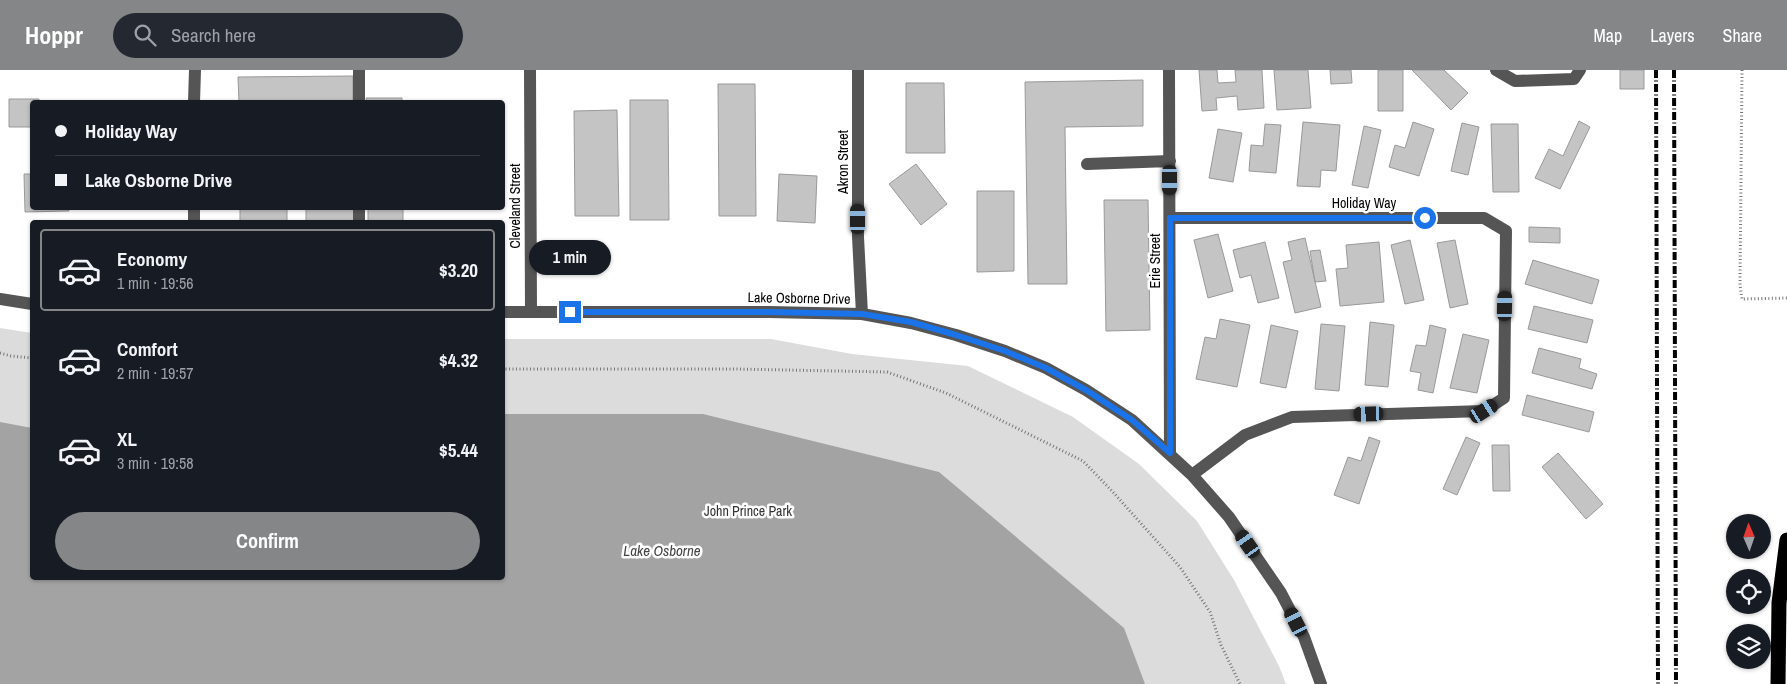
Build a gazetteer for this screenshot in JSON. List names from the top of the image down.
{
  "streets": {
    "street": [
      "Akron Street",
      "Holiday Way",
      "Cleveland Street",
      "Erie Street",
      "Lake Osborne Drive"
    ]
  },
  "crossings": [
    ["Akron Street", "Lake Osborne Drive"],
    ["Holiday Way", "Erie Street"],
    ["Holiday Way", "Lake Osborne Drive"],
    ["Cleveland Street", "Lake Osborne Drive"],
    ["Erie Street", "Lake Osborne Drive"]
  ],
  "water": ["Lake Osborne"],
  "parks": ["John Prince Park"],
  "north": "top",
  "page": {
    "header": "Hoppr",
    "search": "Search here",
    "nav": ["Map", "Layers", "Share"],
    "banner": ["Holiday Way", "Lake Osborne Drive"],
    "list": [
      {
        "name": "Economy",
        "note": "1 min · 19:56",
        "value": "$3.20"
      },
      {
        "name": "Comfort",
        "note": "2 min · 19:57",
        "value": "$4.32"
      },
      {
        "name": "XL",
        "note": "3 min · 19:58",
        "value": "$5.44"
      }
    ],
    "bubble": "1 min",
    "buttons": "Confirm"
  }
}
